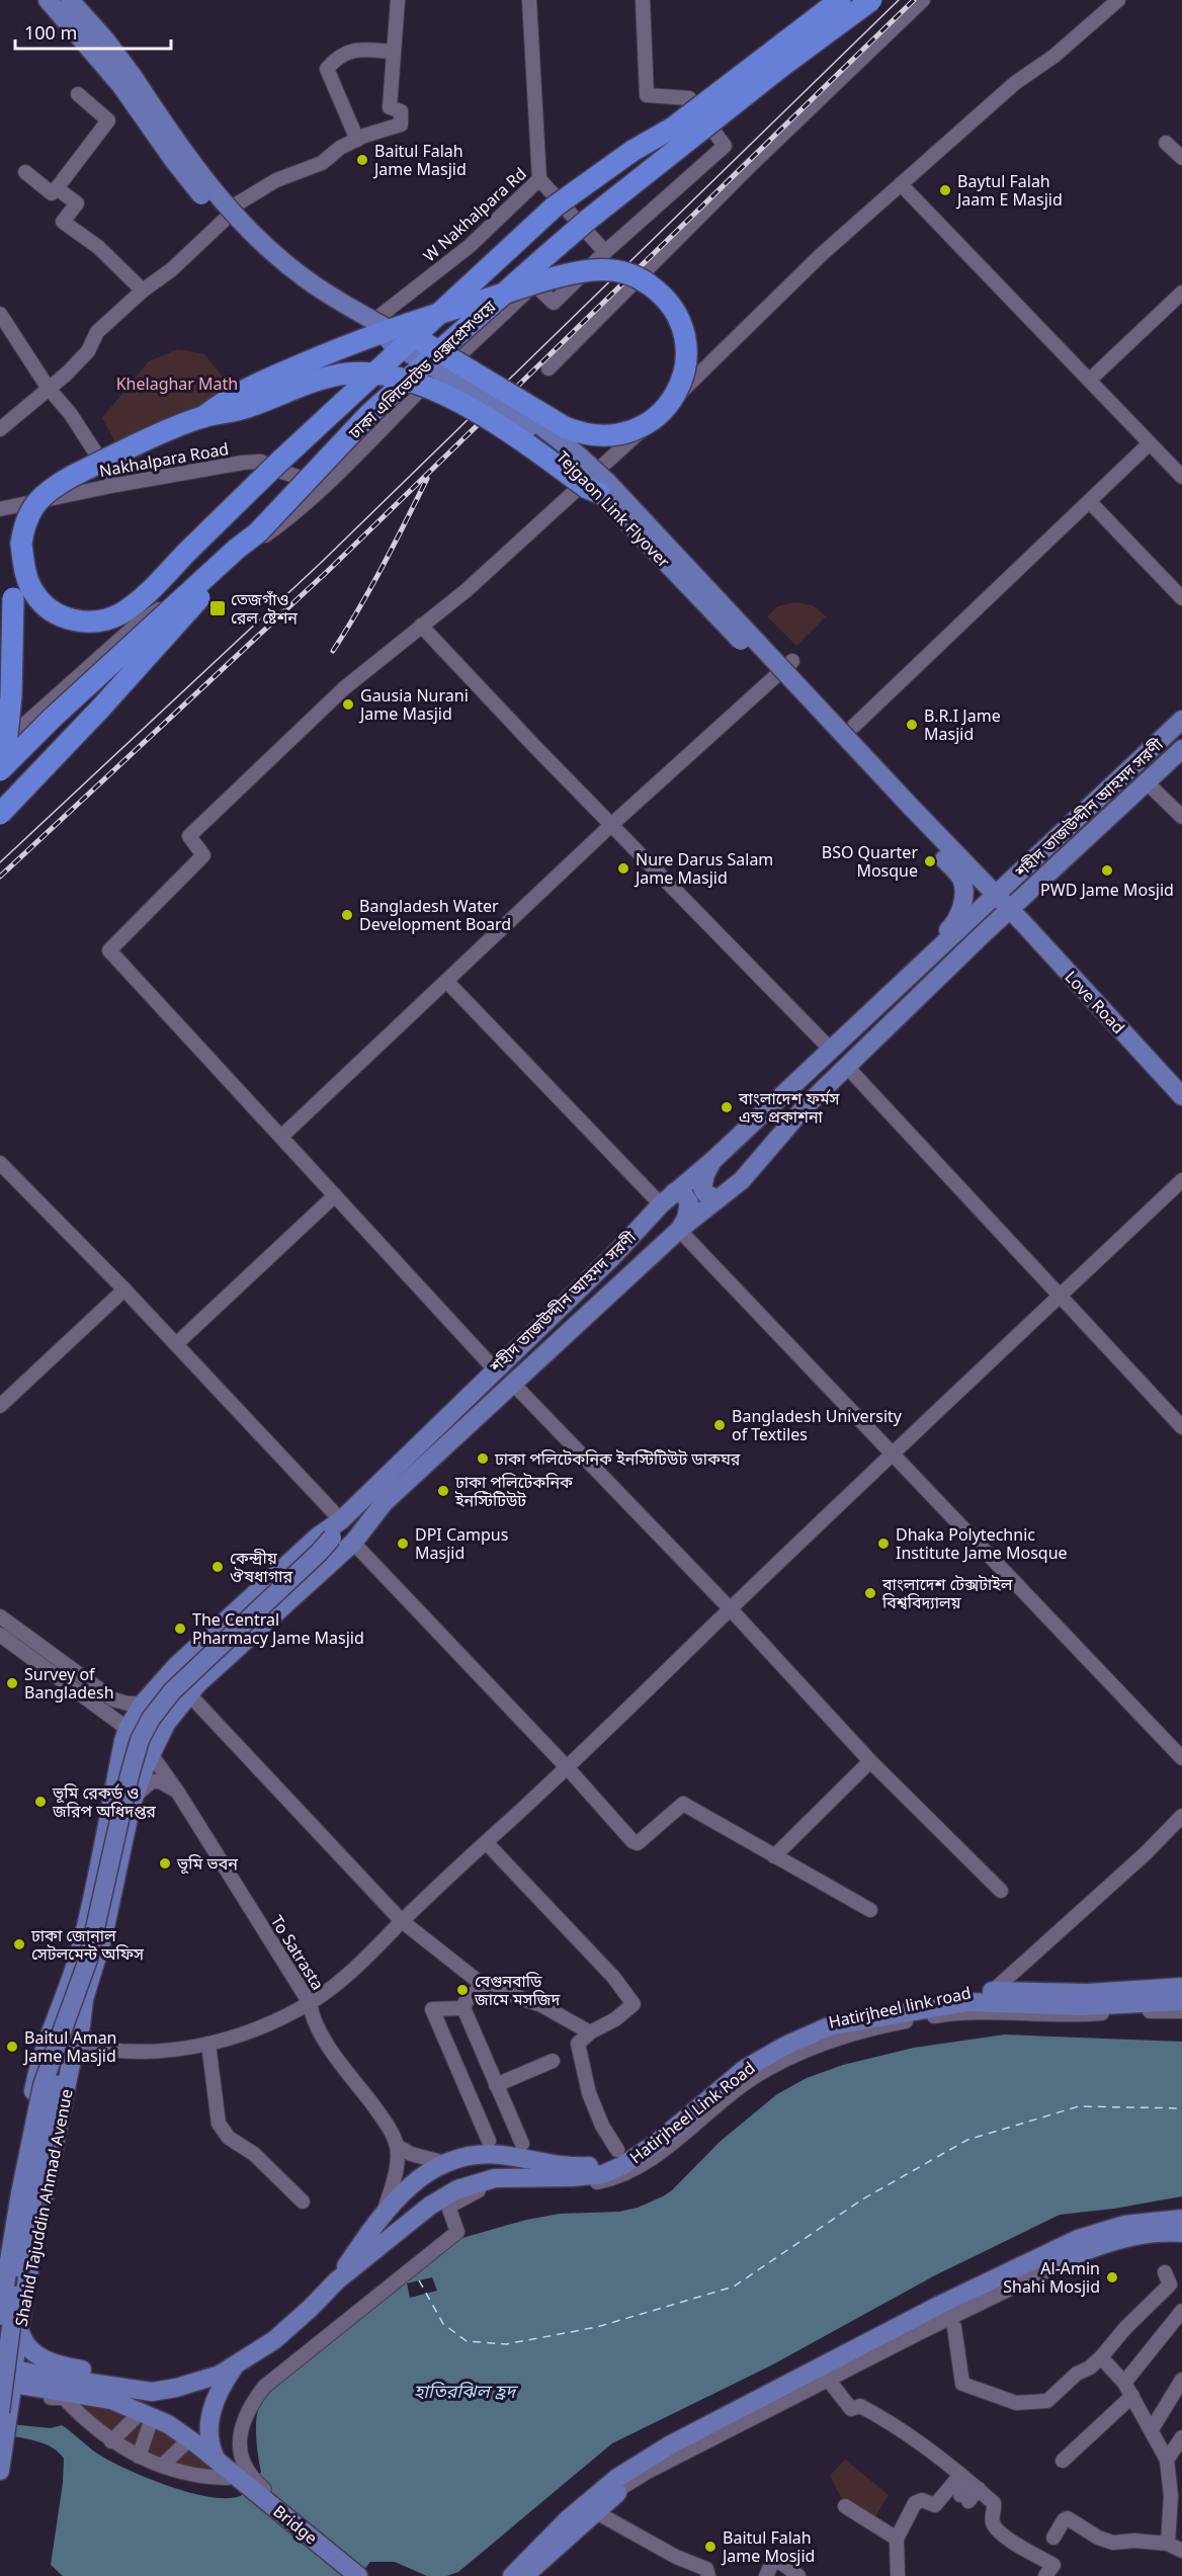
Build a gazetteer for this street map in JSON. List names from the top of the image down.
{
  "streets": {
    "highway": ["ঢাকা এলিভেটেড এক্সপ্রেসওয়ে"],
    "main road": [
      "Tejgaon Link Flyover",
      "শহীদ তাজউদ্দীন আহমদ সরণী",
      "Love Road",
      "Hatirjheel link road",
      "Hatirjheel Link Road",
      "Shahid Tajuddin Ahmad Avenue",
      "Bridge"
    ],
    "street": ["W Nakhalpara Rd", "Nakhalpara Road", "To Satrasta"]
  },
  "crossings": [
    ["W Nakhalpara Rd", "Tejgaon Link Flyover"],
    ["Tejgaon Link Flyover", "শহীদ তাজউদ্দীন আহমদ সরণী"],
    ["শহীদ তাজউদ্দীন আহমদ সরণী", "Shahid Tajuddin Ahmad Avenue"],
    ["To Satrasta", "Shahid Tajuddin Ahmad Avenue"],
    ["Hatirjheel link road", "Hatirjheel Link Road"],
    ["Hatirjheel Link Road", "Shahid Tajuddin Ahmad Avenue"],
    ["Hatirjheel Link Road", "Bridge"]
  ],
  "water": ["হাতিরঝিল হ্রদ"],
  "parks": ["Khelaghar Math"],
  "places": {
    "other": [
      "Baitul Falah Jame Masjid",
      "Baytul Falah Jaam E Masjid",
      "Gausia Nurani Jame Masjid",
      "B.R.I Jame Masjid",
      "BSO Quarter Mosque",
      "Nure Darus Salam Jame Masjid",
      "PWD Jame Mosjid",
      "Bangladesh Water Development Board",
      "বাংলাদেশ ফর্মস এন্ড প্রকাশনা",
      "Bangladesh University of Textiles",
      "ঢাকা পলিটেকনিক ইনস্টিটিউট ডাকঘর",
      "ঢাকা পলিটেকনিক ইনস্টিটিউট",
      "DPI Campus Masjid",
      "Dhaka Polytechnic Institute Jame Mosque",
      "কেন্দ্রীয় ঔষধাগার",
      "বাংলাদেশ টেক্সটাইল বিশ্ববিদ্যালয়",
      "The Central Pharmacy Jame Masjid",
      "Survey of Bangladesh",
      "ভূমি রেকর্ড ও জরিপ অধিদপ্তর",
      "ভূমি ভবন",
      "ঢাকা জোনাল সেটলমেন্ট অফিস",
      "বেগুনবাড়ি জামে মসজিদ",
      "Baitul Aman Jame Masjid",
      "Al-Amin Shahi Mosjid",
      "Baitul Falah Jame Mosjid"
    ],
    "transit": ["তেজগাঁও রেল ষ্টেশন"]
  },
  "scale_bar": "100 m"
}
